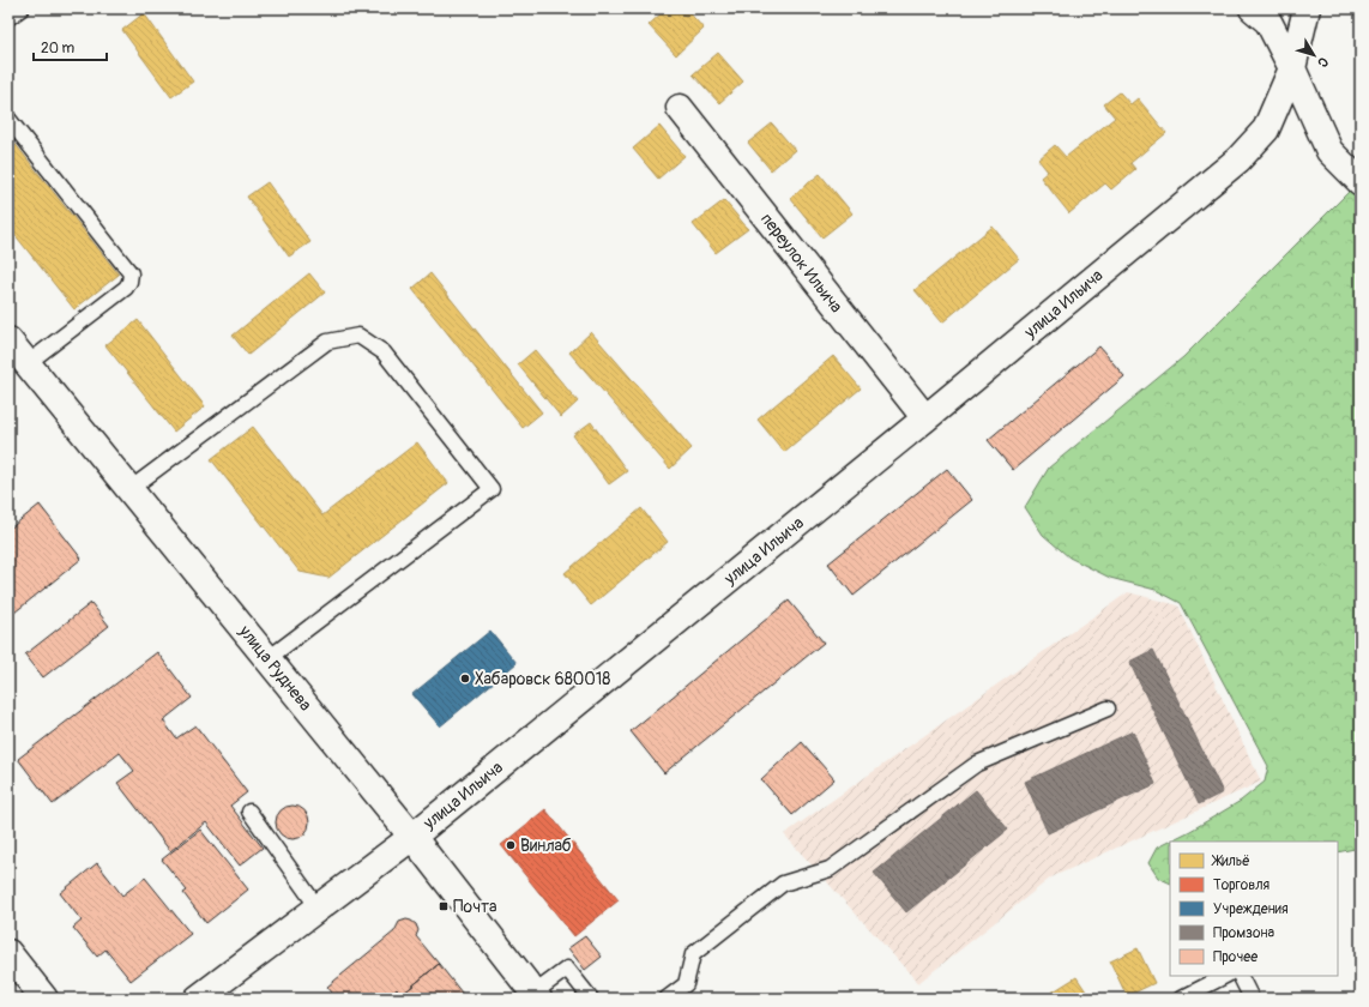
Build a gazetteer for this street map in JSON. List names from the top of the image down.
{
  "streets": {
    "street": ["переулок Ильича", "улица Ильича", "улица Руднева"]
  },
  "crossings": [
    ["переулок Ильича", "улица Ильича"],
    ["улица Ильича", "улица Руднева"]
  ],
  "places": {
    "other": ["Хабаровск 680018", "Винлаб"],
    "transit": ["Почта"]
  },
  "legend": [
    "Жильё",
    "Торговля",
    "Учреждения",
    "Промзона",
    "Прочее"
  ],
  "scale_bar": "20 m",
  "north": "bottom right"
}
